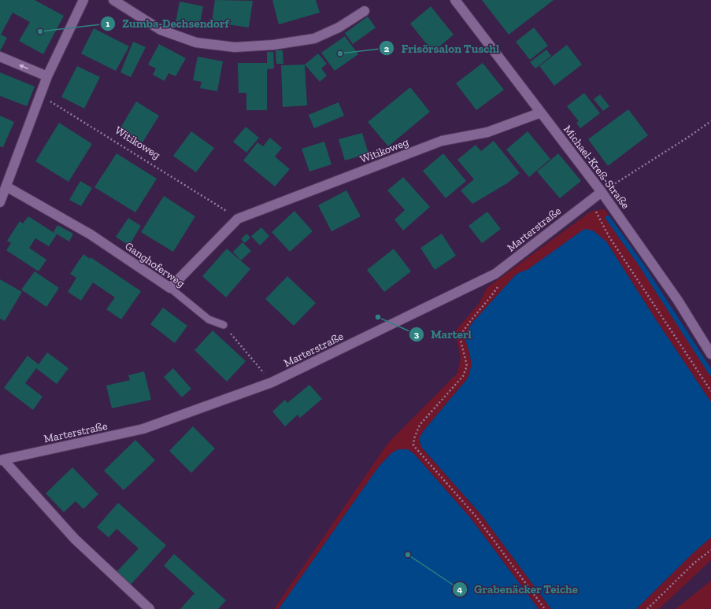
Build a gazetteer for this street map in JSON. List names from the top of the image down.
{
  "streets": {
    "street": [
      "Witikoweg",
      "Michael-Kreß-Straße",
      "Marterstraße",
      "Ganghoferweg"
    ]
  },
  "crossings": [
    ["Witikoweg", "Michael-Kreß-Straße"],
    ["Witikoweg", "Ganghoferweg"],
    ["Michael-Kreß-Straße", "Marterstraße"]
  ],
  "places": [
    "Zumba-Dechsendorf",
    "Frisörsalon Tuschl",
    "Marterl",
    "Grabenäcker Teiche"
  ]
}
